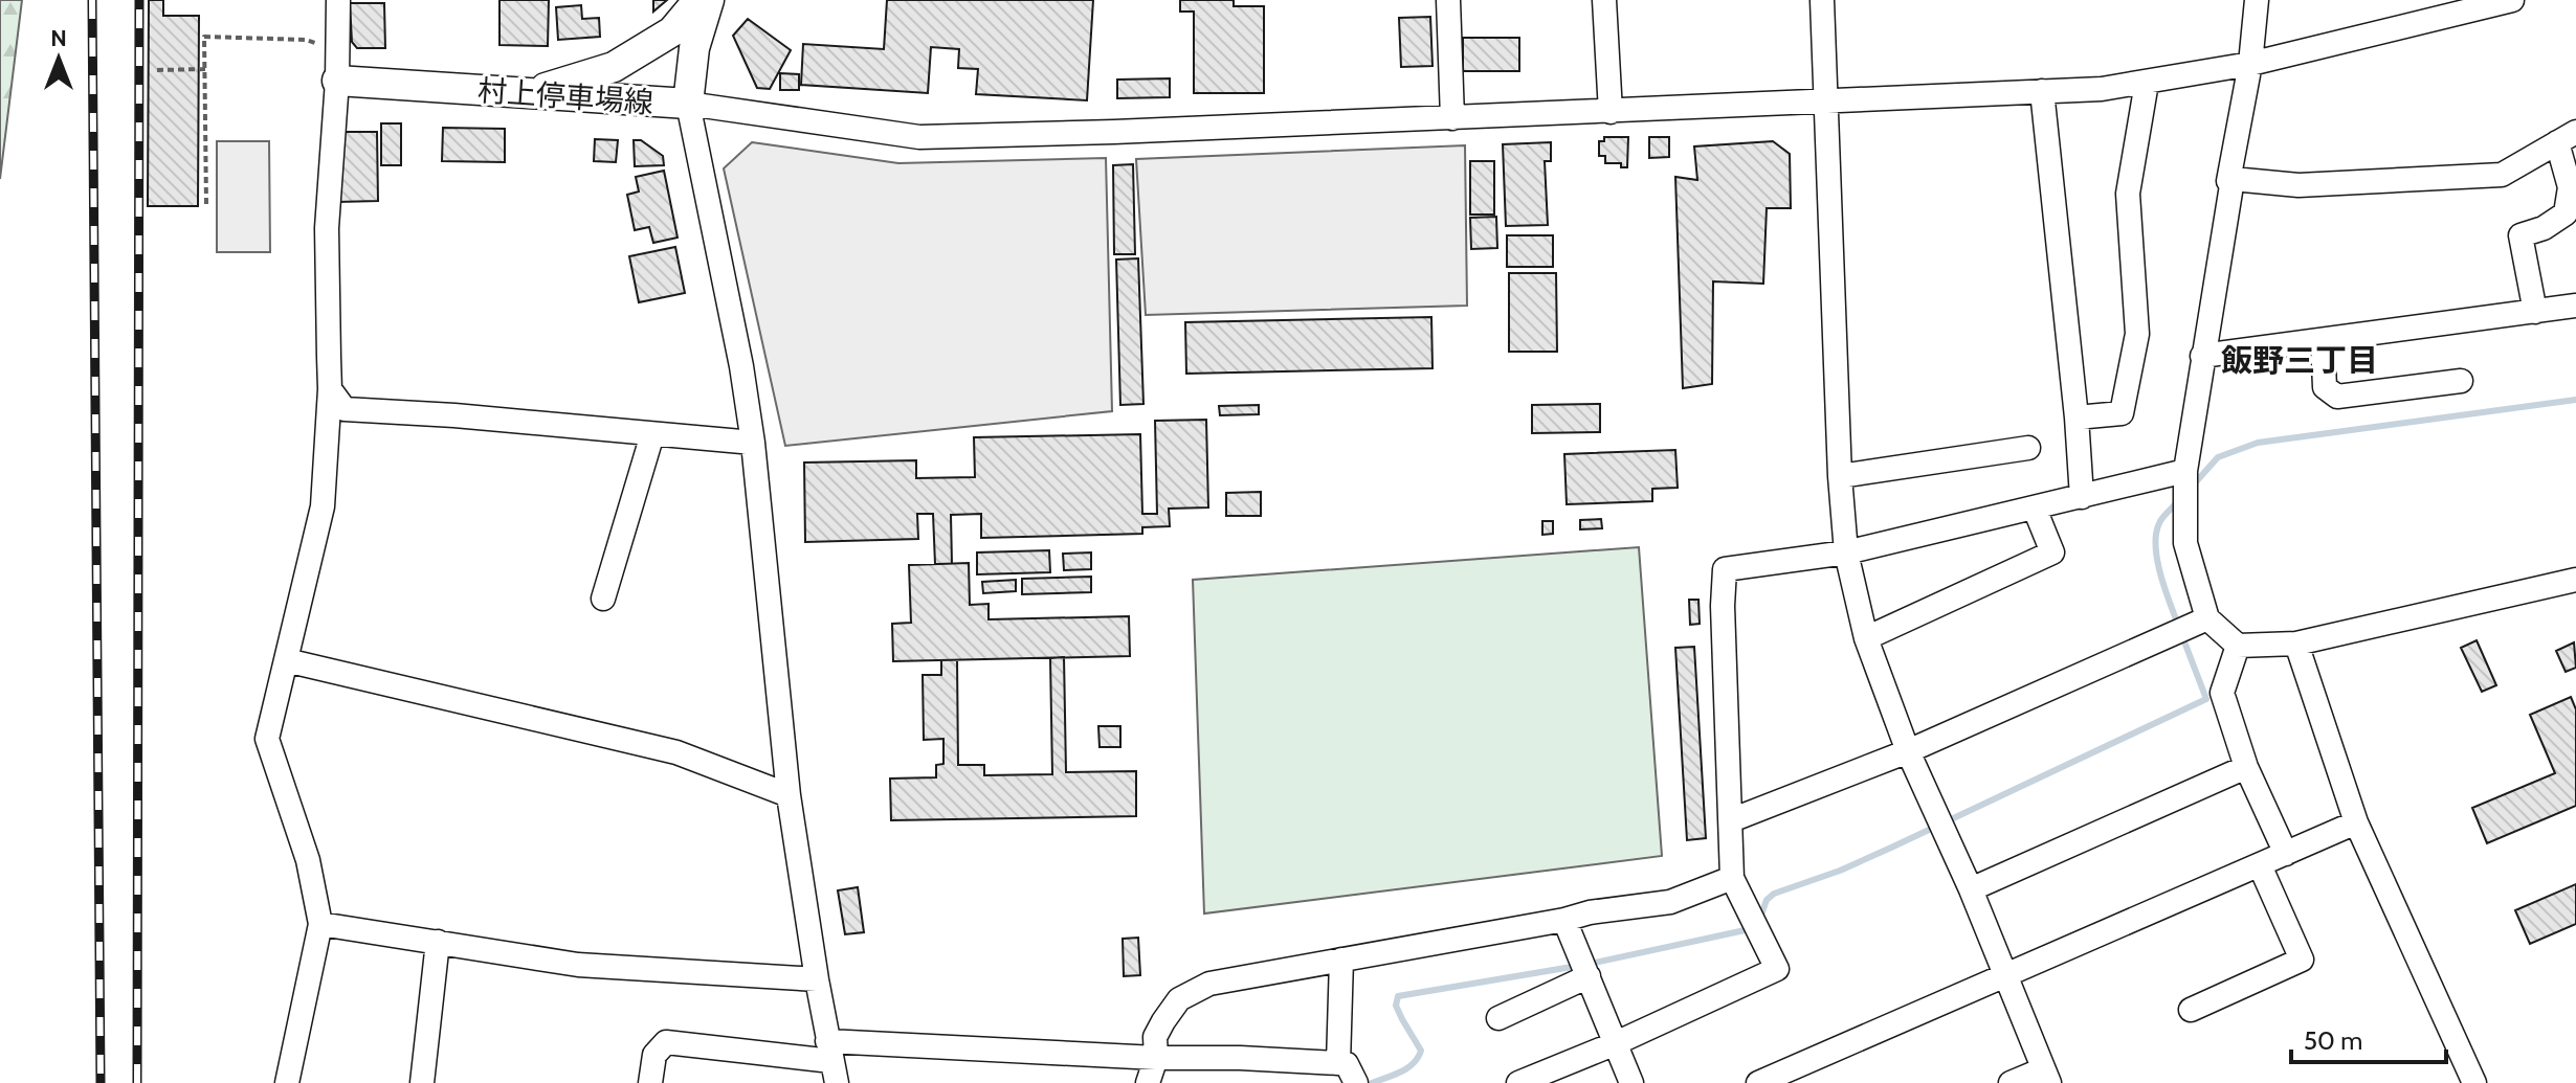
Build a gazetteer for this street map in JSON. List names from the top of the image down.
{
  "streets": {
    "main road": ["村上停車場線"]
  },
  "districts": ["飯野三丁目"],
  "scale_bar": "50 m",
  "north": "top"
}
